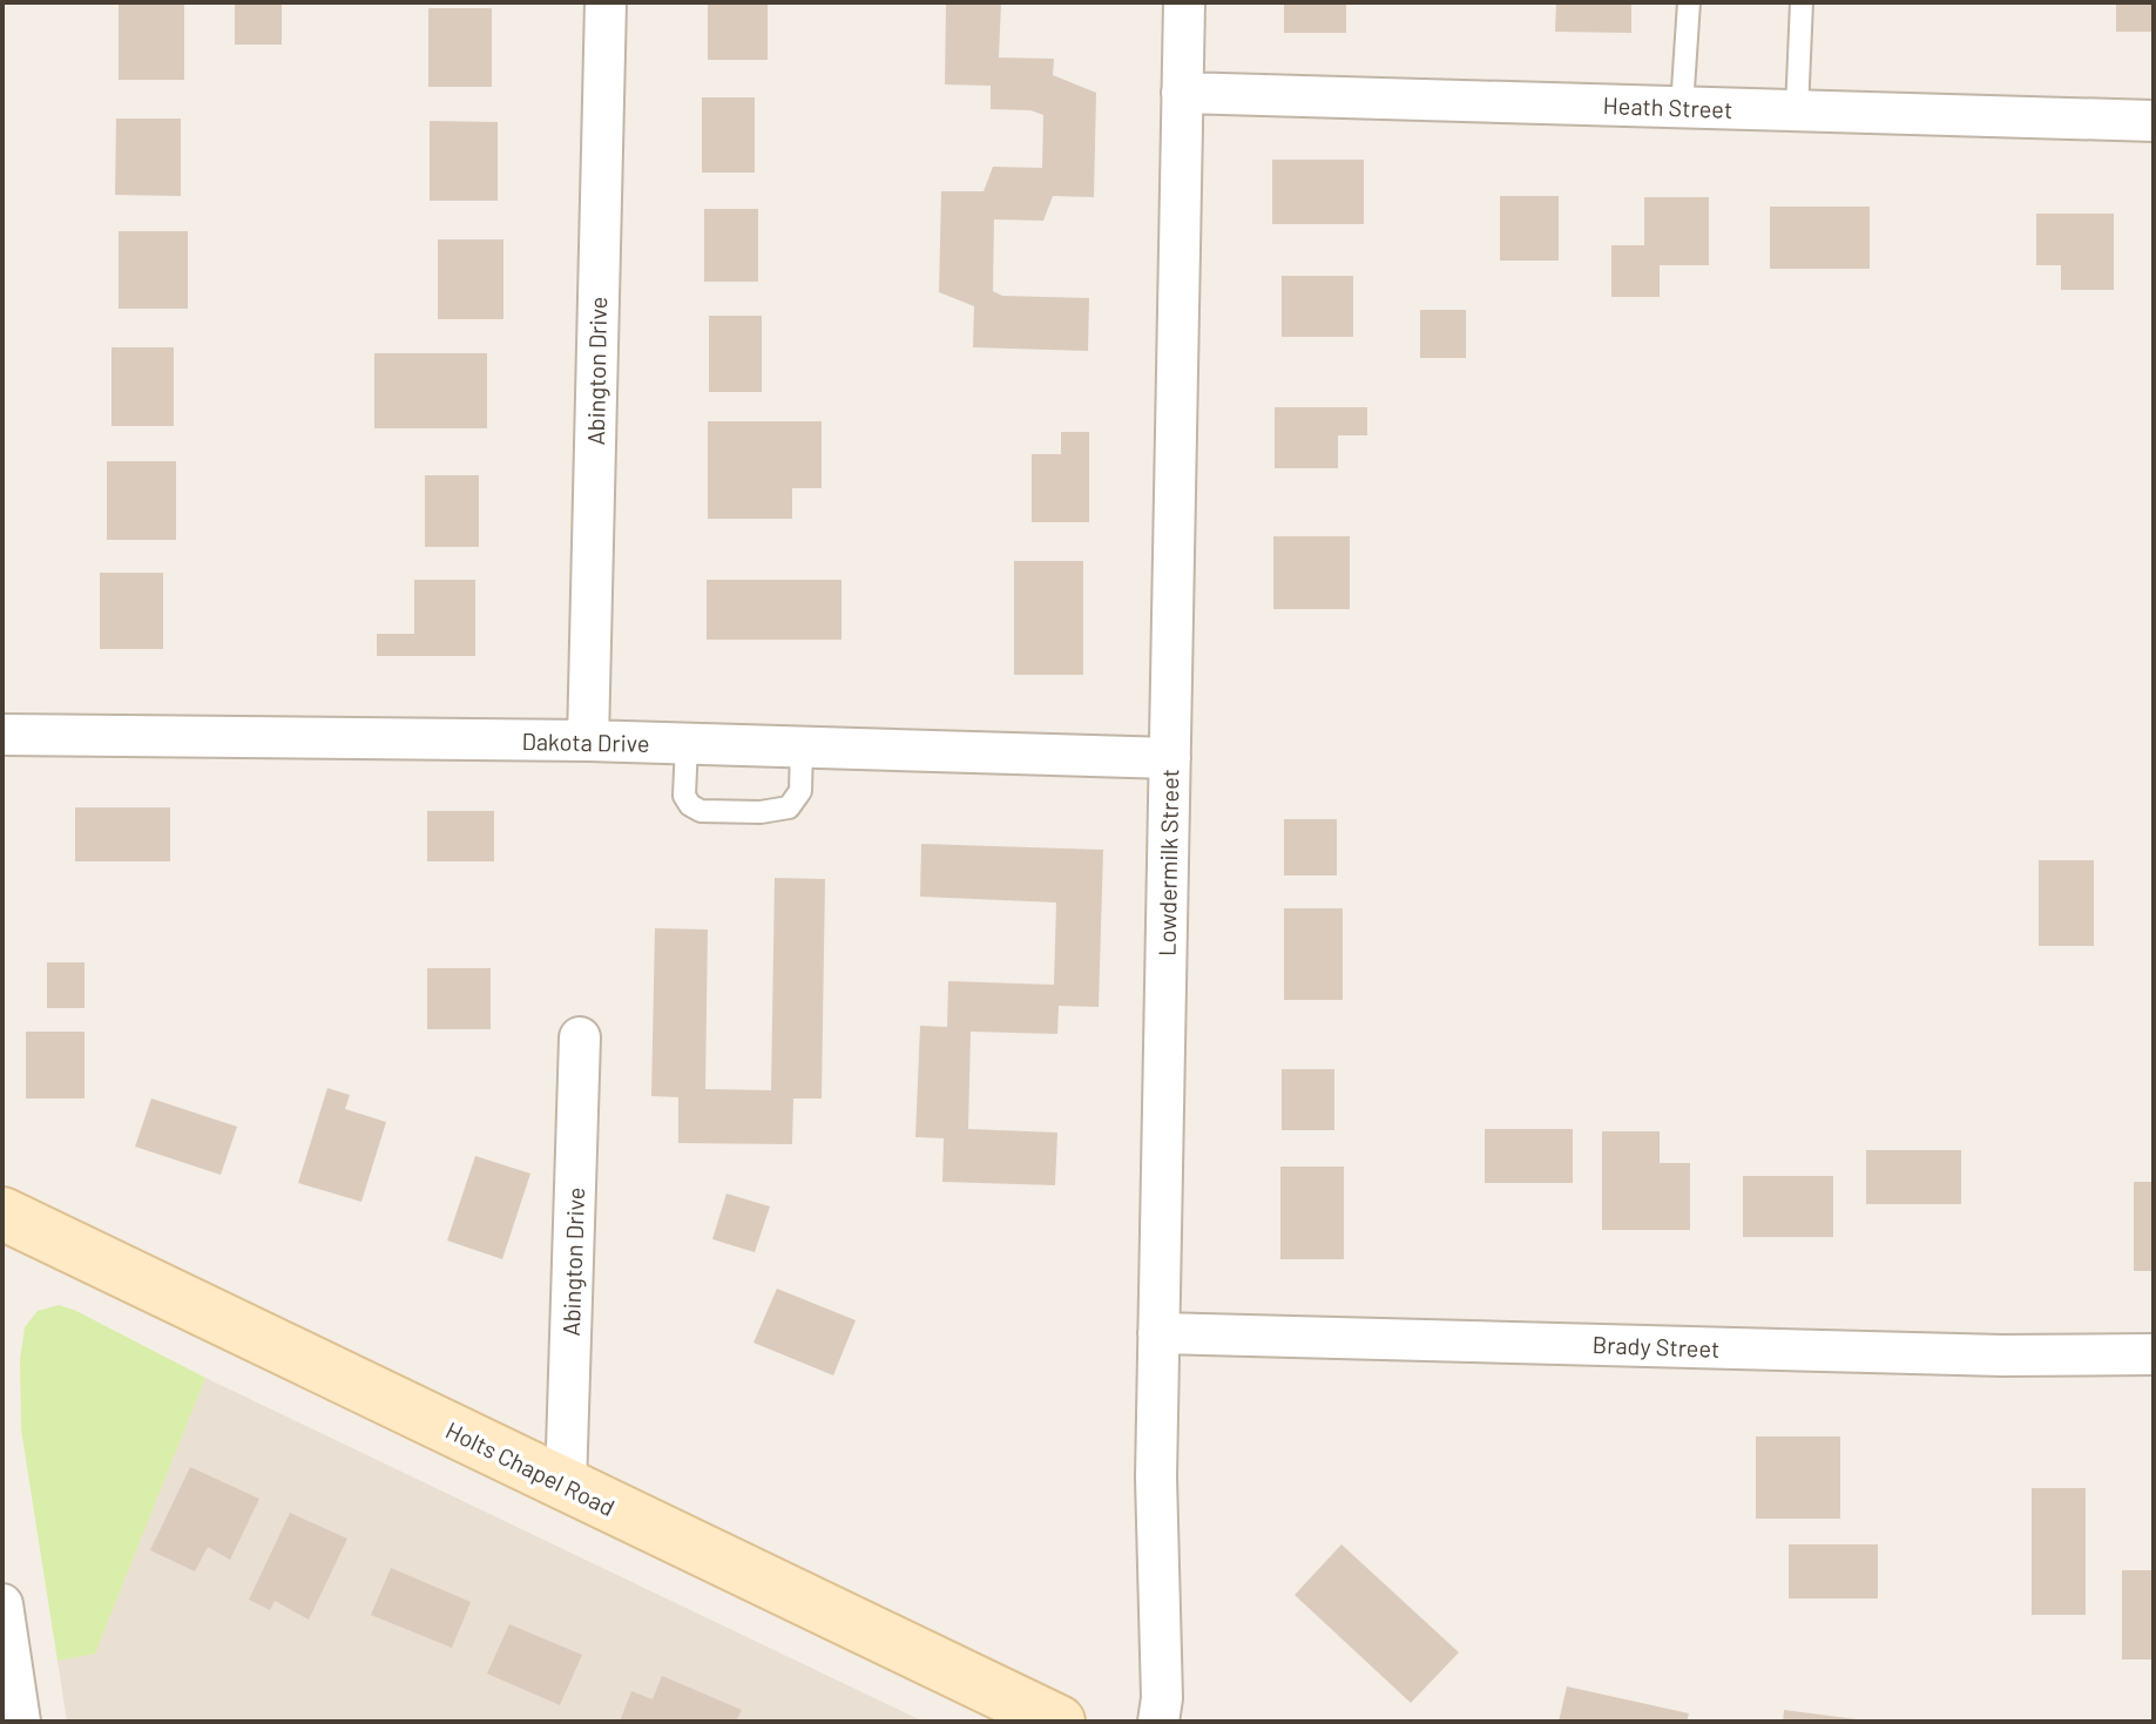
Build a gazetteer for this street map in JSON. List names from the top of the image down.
{
  "streets": {
    "street": [
      "Heath Street",
      "Abington Drive",
      "Dakota Drive",
      "Lowdermilk Street",
      "Brady Street",
      "Holts Chapel Road"
    ]
  },
  "crossings": [
    ["Heath Street", "Lowdermilk Street"],
    ["Abington Drive", "Dakota Drive"],
    ["Abington Drive", "Holts Chapel Road"],
    ["Dakota Drive", "Lowdermilk Street"],
    ["Lowdermilk Street", "Brady Street"]
  ]
}
